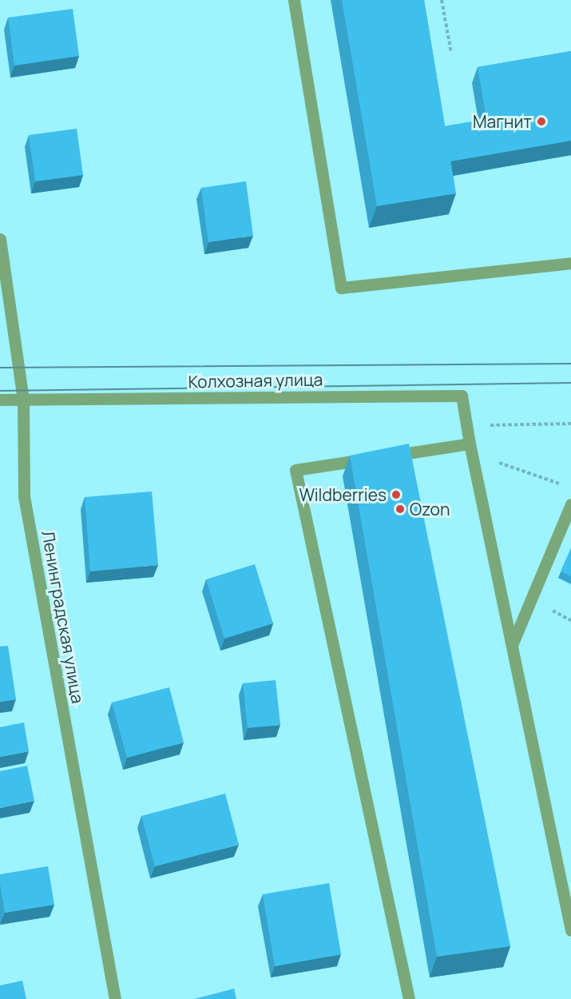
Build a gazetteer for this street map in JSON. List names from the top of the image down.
{
  "streets": {
    "street": ["Колхозная улица", "Ленинградская улица"]
  },
  "crossings": [
    ["Колхозная улица", "Ленинградская улица"]
  ],
  "places": ["Магнит", "Wildberries", "Ozon"]
}
